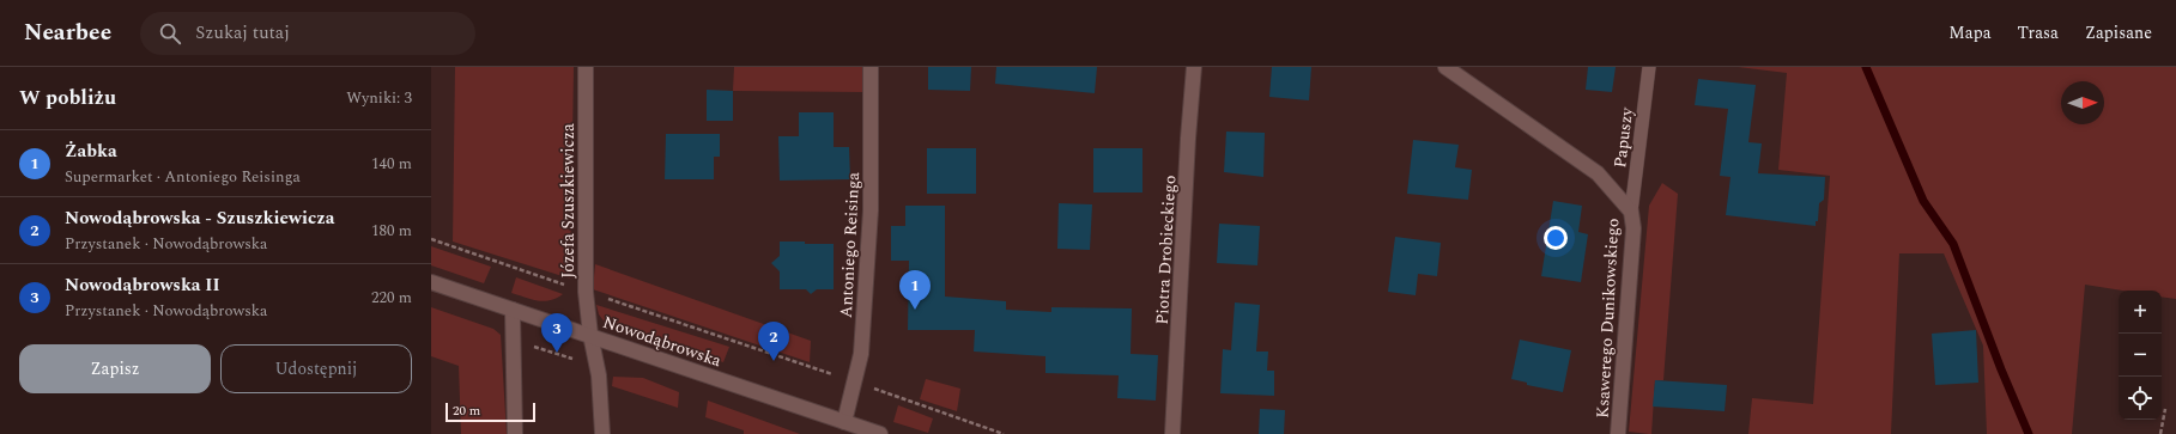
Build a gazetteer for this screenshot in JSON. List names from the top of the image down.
{
  "streets": {
    "street": [
      "Józefa Szuszkiewicza",
      "Antoniego Reisinga",
      "Piotra Drobieckiego",
      "Ksawerego Dunikowskiego",
      "Nowodąbrowska"
    ],
    "lane": ["Papuszy"]
  },
  "crossings": [
    ["Papuszy", "Ksawerego Dunikowskiego"],
    ["Józefa Szuszkiewicza", "Nowodąbrowska"],
    ["Antoniego Reisinga", "Nowodąbrowska"]
  ],
  "scale_bar": "20 m",
  "north": "right",
  "page": {
    "header": "Nearbee",
    "search": "Szukaj tutaj",
    "nav": ["Mapa", "Trasa", "Zapisane"],
    "heading": ["W pobliżu", "Wyniki: 3"],
    "list": [
      {
        "mark": "1",
        "name": "Żabka",
        "note": "Supermarket · Antoniego Reisinga",
        "value": "140 m"
      },
      {
        "mark": "2",
        "name": "Nowodąbrowska - Szuszkiewicza",
        "note": "Przystanek · Nowodąbrowska",
        "value": "180 m"
      },
      {
        "mark": "3",
        "name": "Nowodąbrowska II",
        "note": "Przystanek · Nowodąbrowska",
        "value": "220 m"
      }
    ],
    "pins": ["1", "3", "2"],
    "map_buttons": ["+", "−"],
    "buttons": ["Zapisz", "Udostępnij"],
    "scale": "20 m"
  }
}
